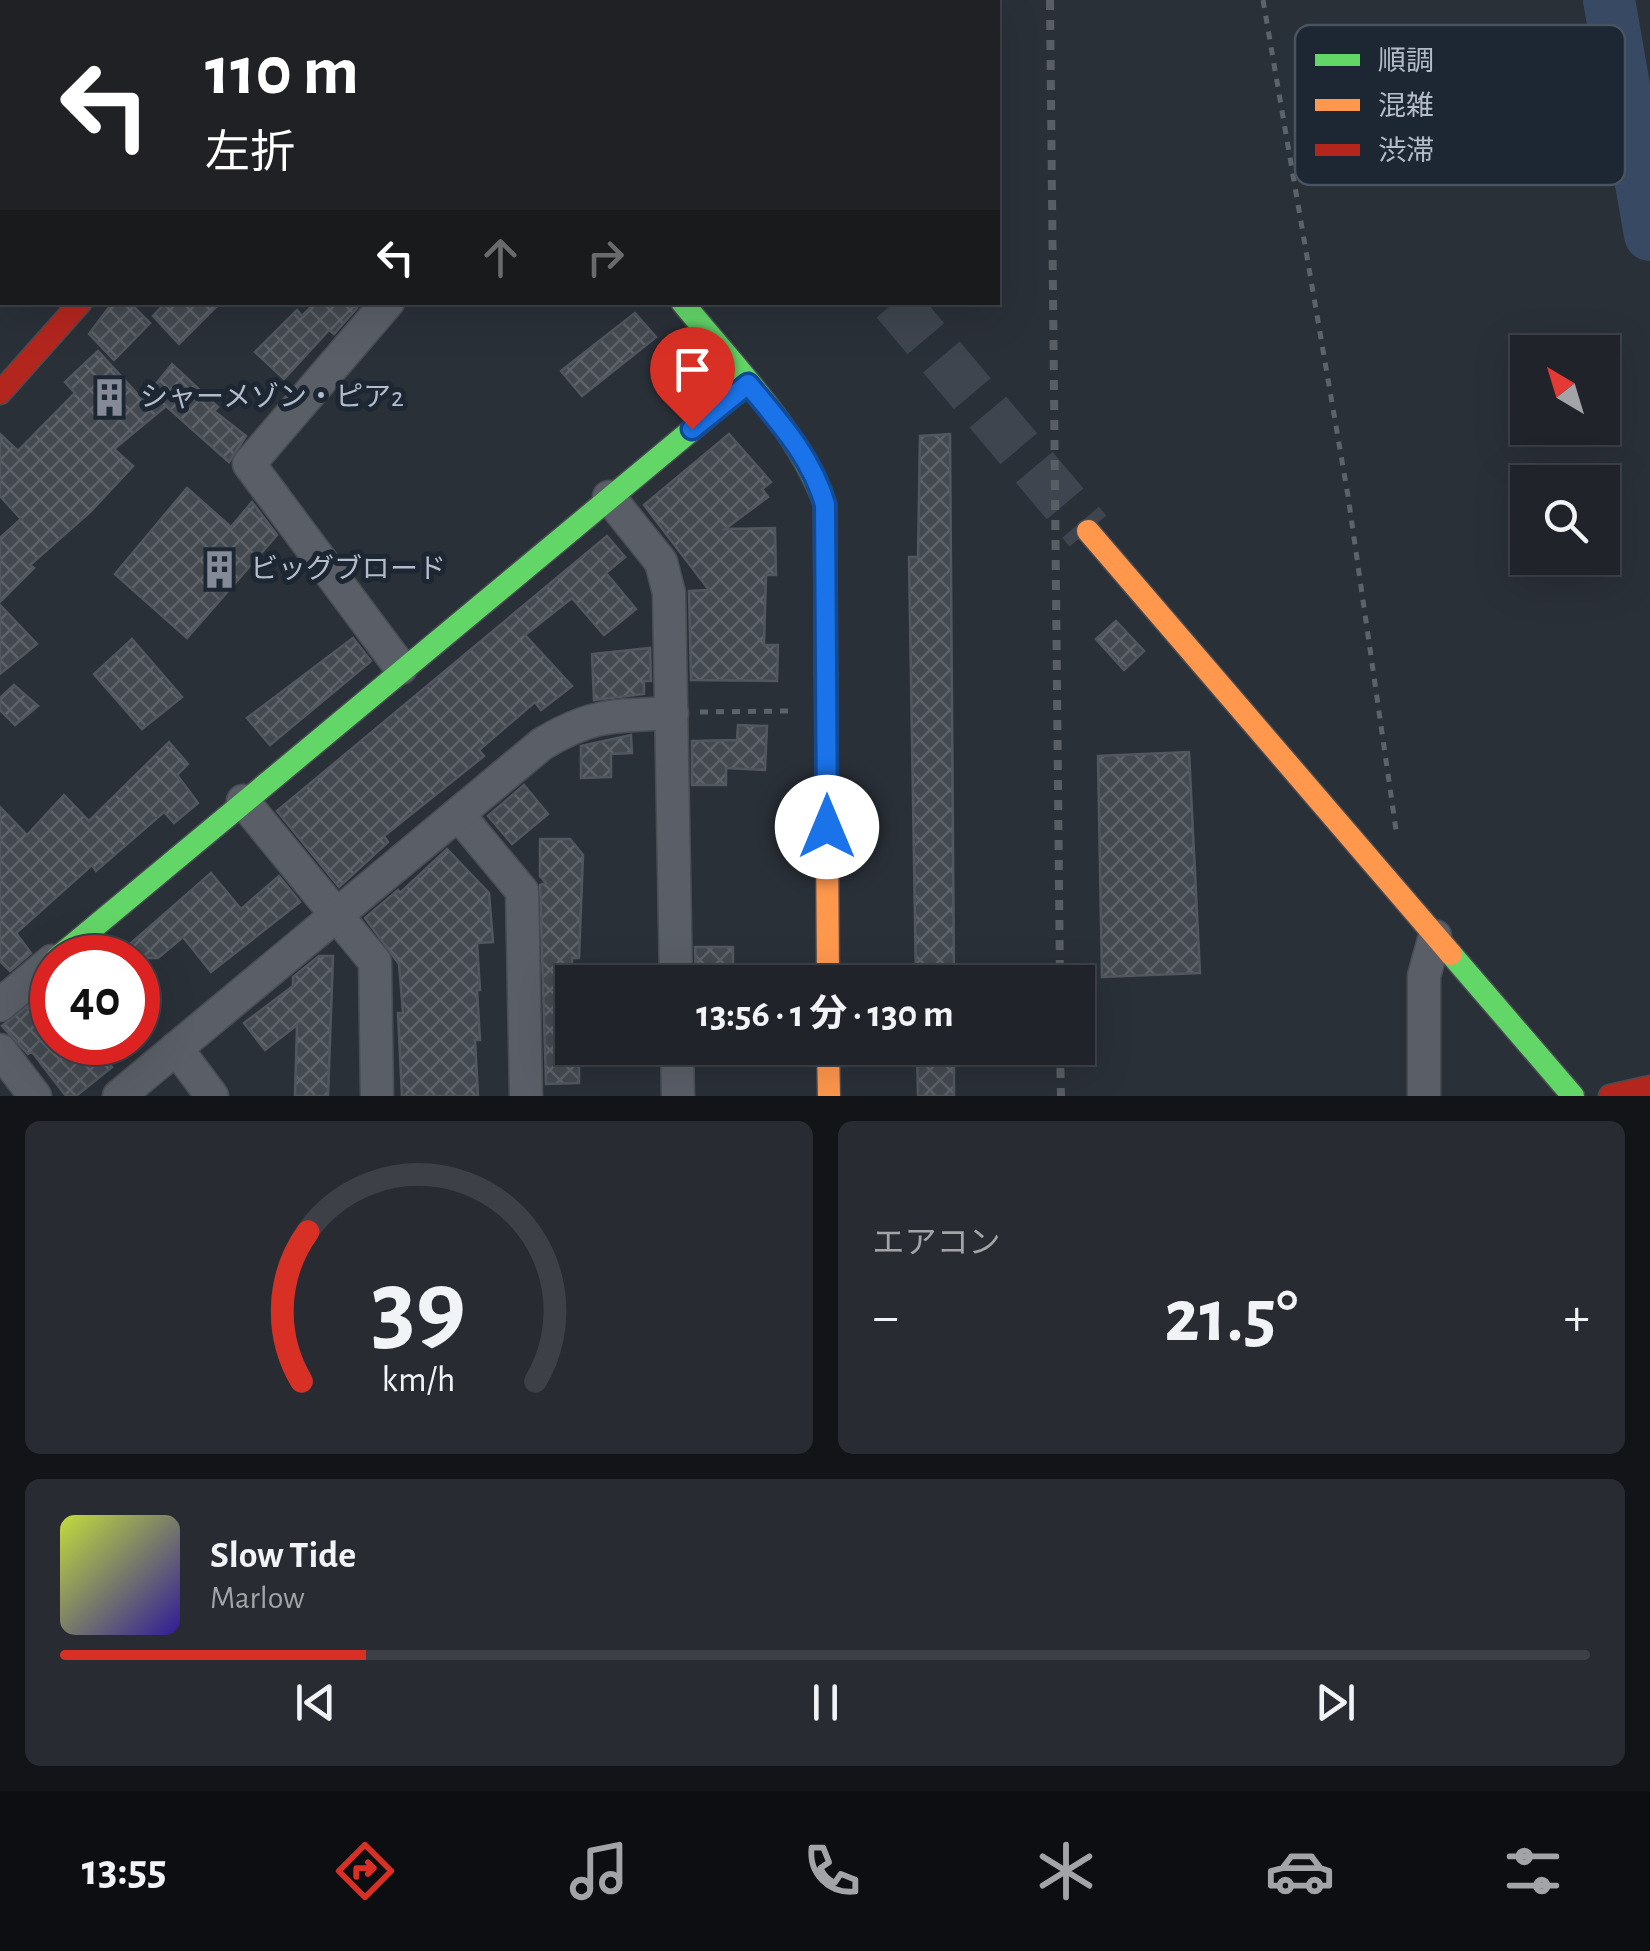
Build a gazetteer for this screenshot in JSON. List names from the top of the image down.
{
  "places": {
    "building": ["シャーメゾン・ピア2", "ビッグブロード"]
  },
  "legend": ["順調", "混雑", "渋滞"],
  "north": "top left",
  "page": {
    "turn": ["110 m", "左折"],
    "limit": "40",
    "trip": "13:56 · 1 分 · 130 m",
    "tile": "エアコン",
    "heat": ["−", "21.5°", "+"],
    "song": ["Slow Tide", "Marlow"],
    "tabs": "13:55",
    "gauge": ["39", "km/h"]
  }
}
